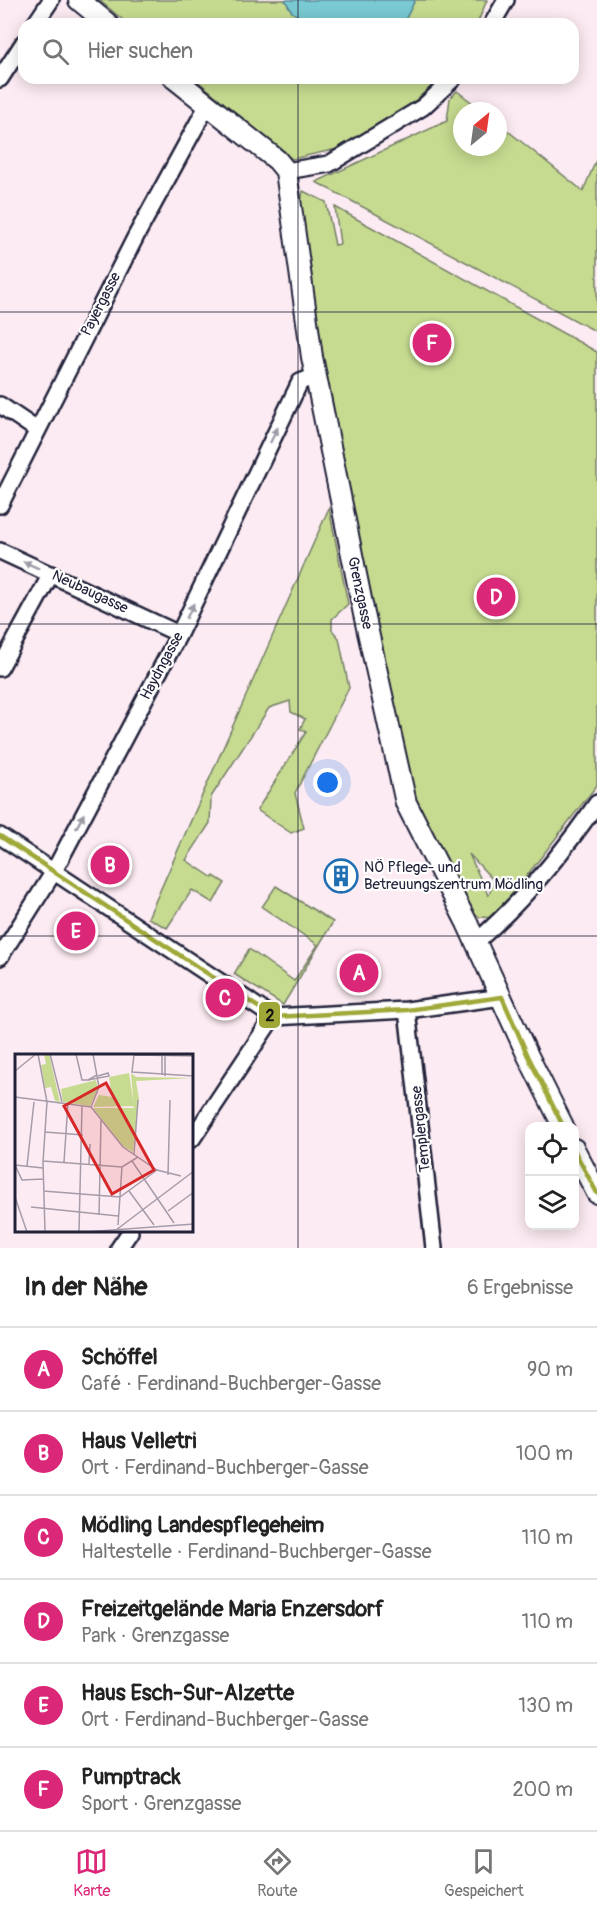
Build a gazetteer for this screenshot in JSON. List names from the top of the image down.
{
  "streets": {
    "street": [
      "Payergasse",
      "Neubaugasse",
      "Grenzgasse",
      "Haydngasse",
      "Templergasse"
    ]
  },
  "crossings": [
    ["Neubaugasse", "Haydngasse"],
    ["Grenzgasse", "Haydngasse"]
  ],
  "one_way": ["Haydngasse"],
  "places": {
    "building": ["NÖ Pflege- und Betreuungszentrum Mödling"]
  },
  "lines": ["transit line 2"],
  "north": "top right",
  "page": {
    "search": "Hier suchen",
    "pins": [
      "F",
      "D",
      "B",
      "E",
      "A",
      "C"
    ],
    "heading": ["In der Nähe", "6 Ergebnisse"],
    "list": [
      {
        "mark": "A",
        "name": "Schöffel",
        "note": "Café · Ferdinand-Buchberger-Gasse",
        "value": "90 m"
      },
      {
        "mark": "B",
        "name": "Haus Velletri",
        "note": "Ort · Ferdinand-Buchberger-Gasse",
        "value": "100 m"
      },
      {
        "mark": "C",
        "name": "Mödling Landespflegeheim",
        "note": "Haltestelle · Ferdinand-Buchberger-Gasse",
        "value": "110 m"
      },
      {
        "mark": "D",
        "name": "Freizeitgelände Maria Enzersdorf",
        "note": "Park · Grenzgasse",
        "value": "110 m"
      },
      {
        "mark": "E",
        "name": "Haus Esch-Sur-Alzette",
        "note": "Ort · Ferdinand-Buchberger-Gasse",
        "value": "130 m"
      },
      {
        "mark": "F",
        "name": "Pumptrack",
        "note": "Sport · Grenzgasse",
        "value": "200 m"
      }
    ],
    "nav": ["Karte", "Route", "Gespeichert"]
  }
}
